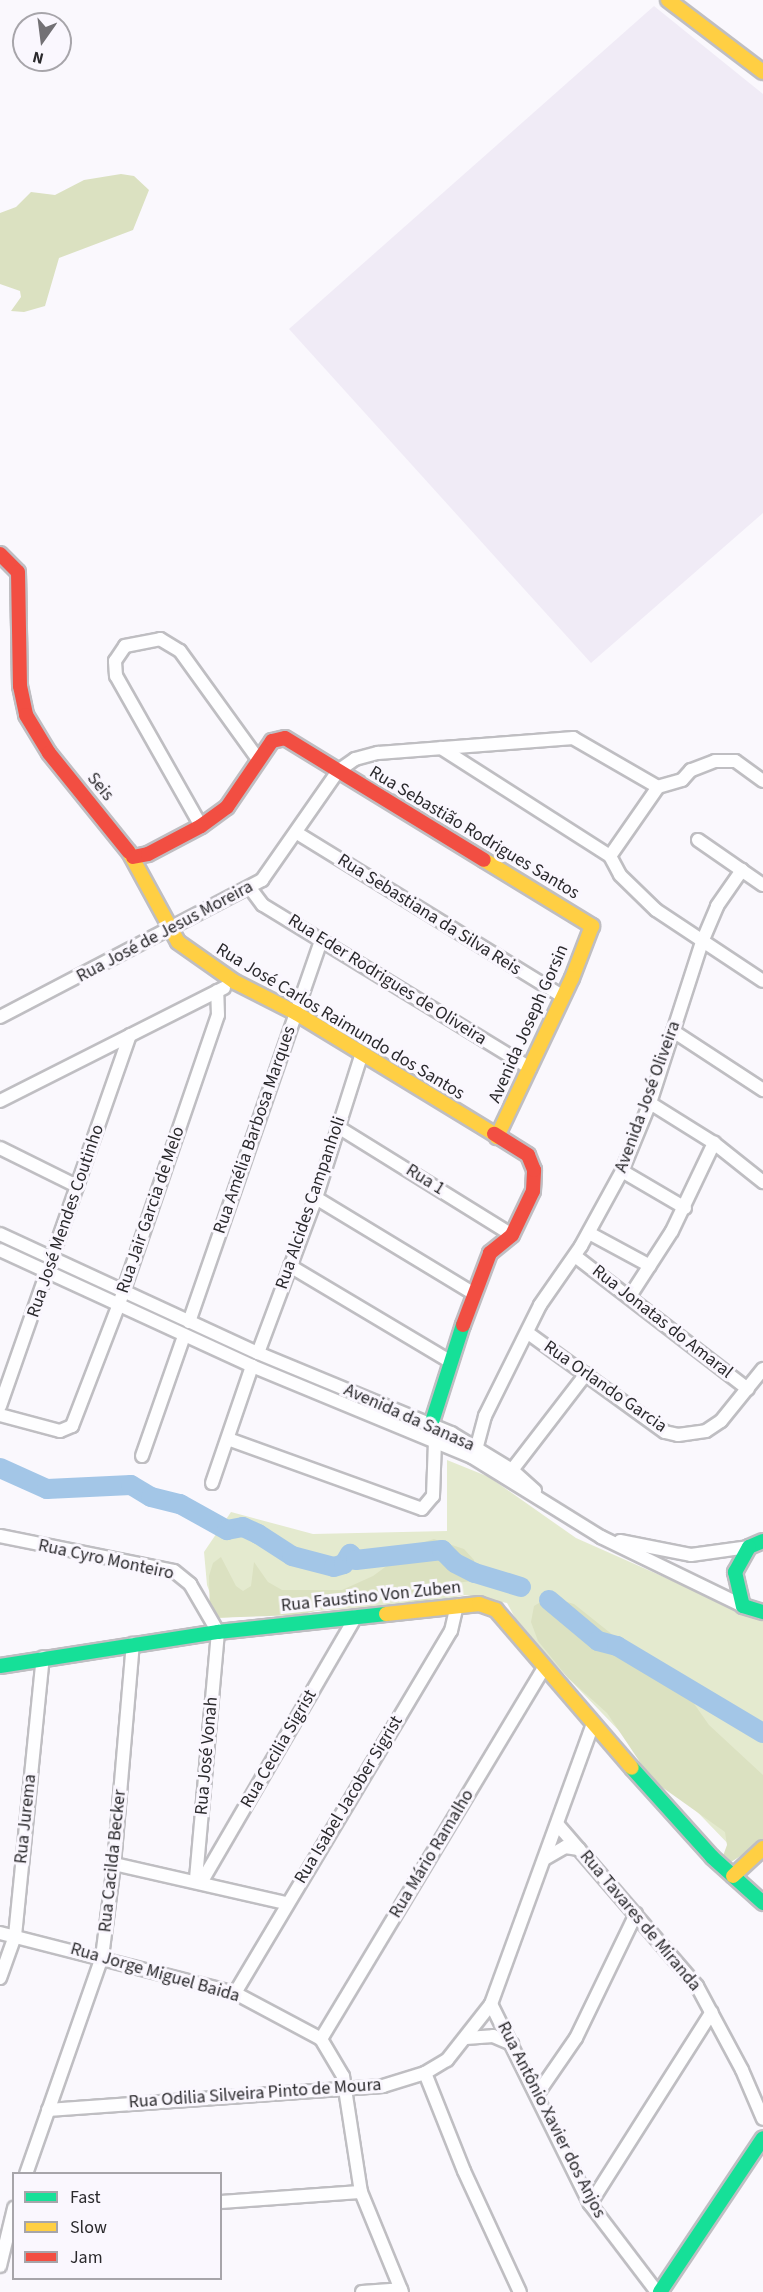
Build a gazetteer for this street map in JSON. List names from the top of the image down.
{
  "streets": {
    "street": [
      "Seis",
      "Rua Sebastião Rodrigues Santos",
      "Rua Sebastiana da Silva Reis",
      "Rua José de Jesus Moreira",
      "Rua Eder Rodrigues de Oliveira",
      "Rua José Carlos Raimundo dos Santos",
      "Avenida Joseph Gorsin",
      "Avenida José Oliveira",
      "Rua Amélia Barbosa Marques",
      "Rua 1",
      "Rua Alcides Campanholi",
      "Rua Jair Garcia de Melo",
      "Rua José Mendes Coutinho",
      "Rua Jonatas do Amaral",
      "Rua Orlando Garcia",
      "Avenida da Sanasa",
      "Rua Cyro Monteiro",
      "Rua Faustino Von Zuben",
      "Rua Cecilia Sigrist",
      "Rua José Vonah",
      "Rua Isabel Jacober Sigrist",
      "Rua Jurema",
      "Rua Mário Ramalho",
      "Rua Cacilda Becker",
      "Rua Tavares de Miranda",
      "Rua Jorge Miguel Baida",
      "Rua Odilia Silveira Pinto de Moura",
      "Rua Antônio Xavier dos Anjos"
    ]
  },
  "crossings": [
    ["Seis", "Rua Sebastião Rodrigues Santos"],
    ["Seis", "Rua José de Jesus Moreira"],
    ["Seis", "Rua José Carlos Raimundo dos Santos"],
    ["Rua Sebastião Rodrigues Santos", "Rua José de Jesus Moreira"],
    ["Rua Sebastião Rodrigues Santos", "Avenida Joseph Gorsin"],
    ["Rua Sebastiana da Silva Reis", "Rua José de Jesus Moreira"],
    ["Rua Sebastiana da Silva Reis", "Avenida Joseph Gorsin"],
    ["Rua José de Jesus Moreira", "Rua Eder Rodrigues de Oliveira"],
    ["Rua José de Jesus Moreira", "Rua José Carlos Raimundo dos Santos"],
    ["Rua Eder Rodrigues de Oliveira", "Avenida Joseph Gorsin"],
    ["Rua Eder Rodrigues de Oliveira", "Rua Amélia Barbosa Marques"],
    ["Rua José Carlos Raimundo dos Santos", "Avenida Joseph Gorsin"],
    ["Rua José Carlos Raimundo dos Santos", "Rua Amélia Barbosa Marques"],
    ["Rua José Carlos Raimundo dos Santos", "Rua 1"],
    ["Rua José Carlos Raimundo dos Santos", "Rua Alcides Campanholi"],
    ["Avenida José Oliveira", "Rua Jonatas do Amaral"],
    ["Avenida José Oliveira", "Rua Orlando Garcia"],
    ["Avenida José Oliveira", "Avenida da Sanasa"],
    ["Rua Amélia Barbosa Marques", "Avenida da Sanasa"],
    ["Rua 1", "Rua Alcides Campanholi"],
    ["Rua Alcides Campanholi", "Avenida da Sanasa"],
    ["Rua Jair Garcia de Melo", "Avenida da Sanasa"],
    ["Rua José Mendes Coutinho", "Avenida da Sanasa"],
    ["Rua Jonatas do Amaral", "Rua Orlando Garcia"],
    ["Rua Cyro Monteiro", "Rua Faustino Von Zuben"],
    ["Rua Cyro Monteiro", "Rua José Vonah"],
    ["Rua Faustino Von Zuben", "Rua Cecilia Sigrist"],
    ["Rua Faustino Von Zuben", "Rua José Vonah"],
    ["Rua Faustino Von Zuben", "Rua Isabel Jacober Sigrist"],
    ["Rua Faustino Von Zuben", "Rua Jurema"],
    ["Rua Faustino Von Zuben", "Rua Mário Ramalho"],
    ["Rua Faustino Von Zuben", "Rua Cacilda Becker"],
    ["Rua Faustino Von Zuben", "Rua Odilia Silveira Pinto de Moura"],
    ["Rua Cecilia Sigrist", "Rua José Vonah"],
    ["Rua Isabel Jacober Sigrist", "Rua Jorge Miguel Baida"],
    ["Rua Jurema", "Rua Jorge Miguel Baida"],
    ["Rua Mário Ramalho", "Rua Jorge Miguel Baida"],
    ["Rua Cacilda Becker", "Rua Jorge Miguel Baida"],
    ["Rua Cacilda Becker", "Rua Odilia Silveira Pinto de Moura"],
    ["Rua Tavares de Miranda", "Rua Odilia Silveira Pinto de Moura"],
    ["Rua Jorge Miguel Baida", "Rua Odilia Silveira Pinto de Moura"],
    ["Rua Odilia Silveira Pinto de Moura", "Rua Antônio Xavier dos Anjos"]
  ],
  "legend": ["Fast", "Slow", "Jam"],
  "north": "bottom"
}
